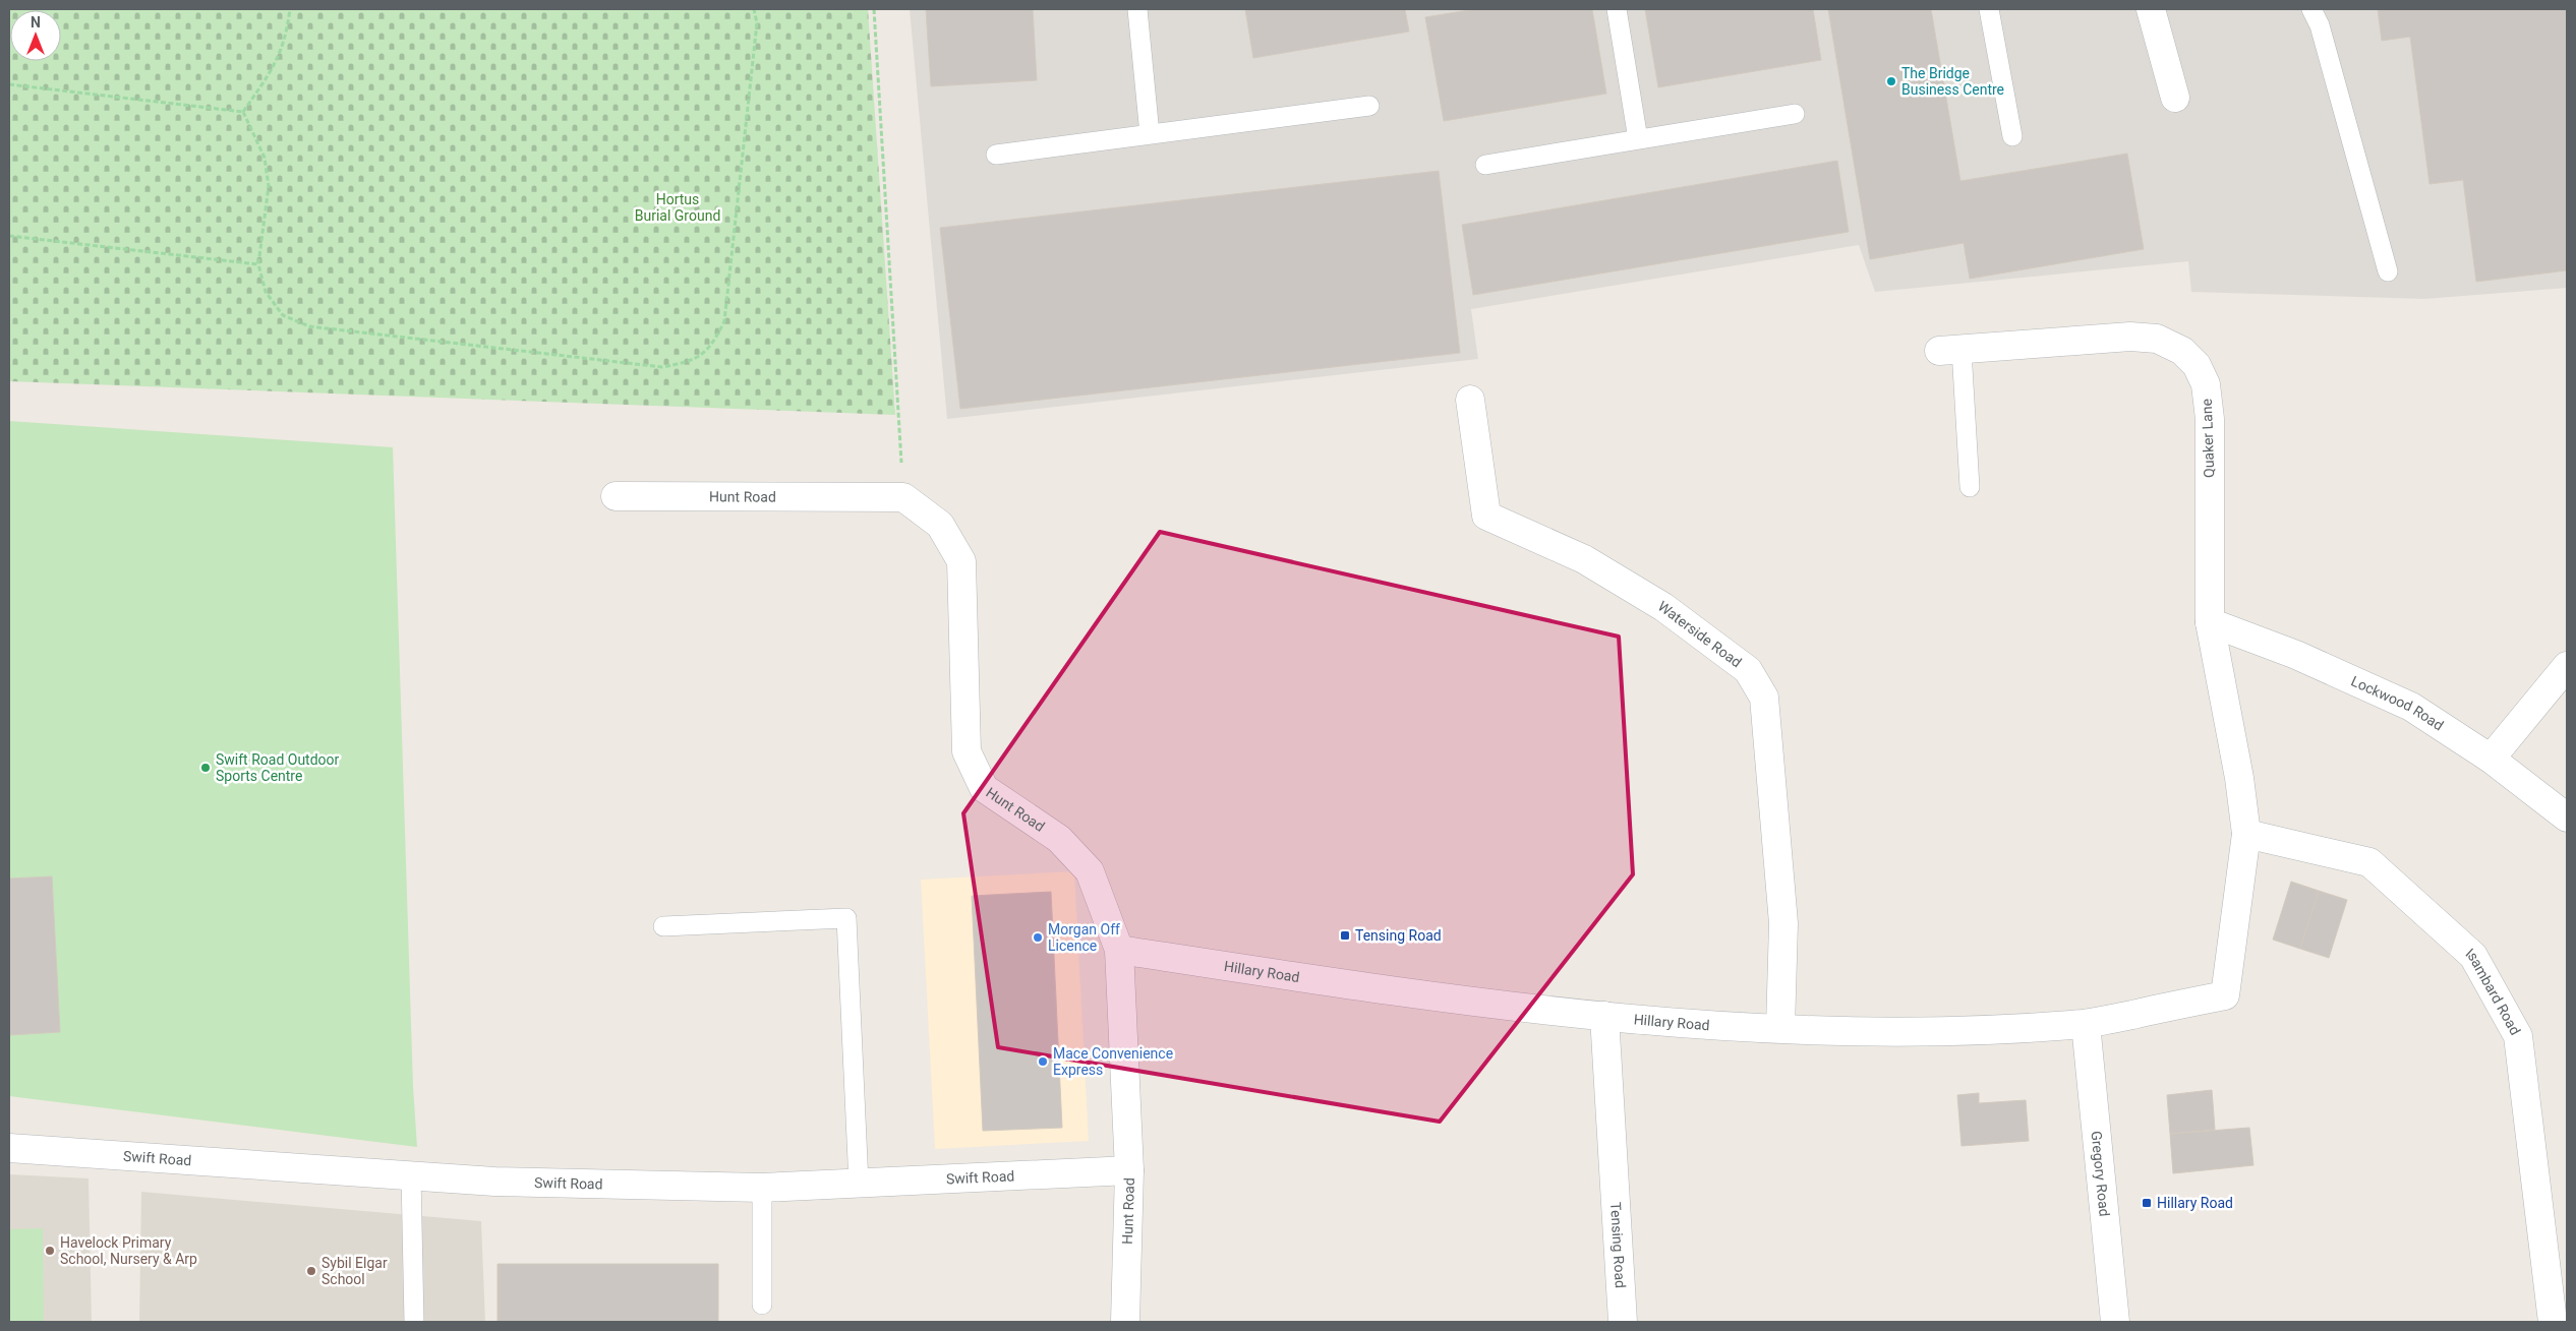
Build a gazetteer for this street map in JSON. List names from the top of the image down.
{
  "streets": {
    "street": [
      "Quaker Lane",
      "Hunt Road",
      "Waterside Road",
      "Lockwood Road",
      "Hillary Road",
      "Isambard Road",
      "Swift Road",
      "Gregory Road",
      "Tensing Road"
    ]
  },
  "crossings": [
    ["Quaker Lane", "Lockwood Road"],
    ["Quaker Lane", "Hillary Road"],
    ["Quaker Lane", "Isambard Road"],
    ["Hunt Road", "Hillary Road"],
    ["Hunt Road", "Swift Road"],
    ["Waterside Road", "Hillary Road"],
    ["Hillary Road", "Gregory Road"],
    ["Hillary Road", "Tensing Road"]
  ],
  "parks": ["Hortus Burial Ground"],
  "places": {
    "other": [
      "The Bridge Business Centre",
      "Swift Road Outdoor Sports Centre",
      "Morgan Off Licence",
      "Mace Convenience Express",
      "Havelock Primary School, Nursery & Arp",
      "Sybil Elgar School"
    ],
    "transit": ["Tensing Road", "Hillary Road"]
  },
  "north": "top"
}
